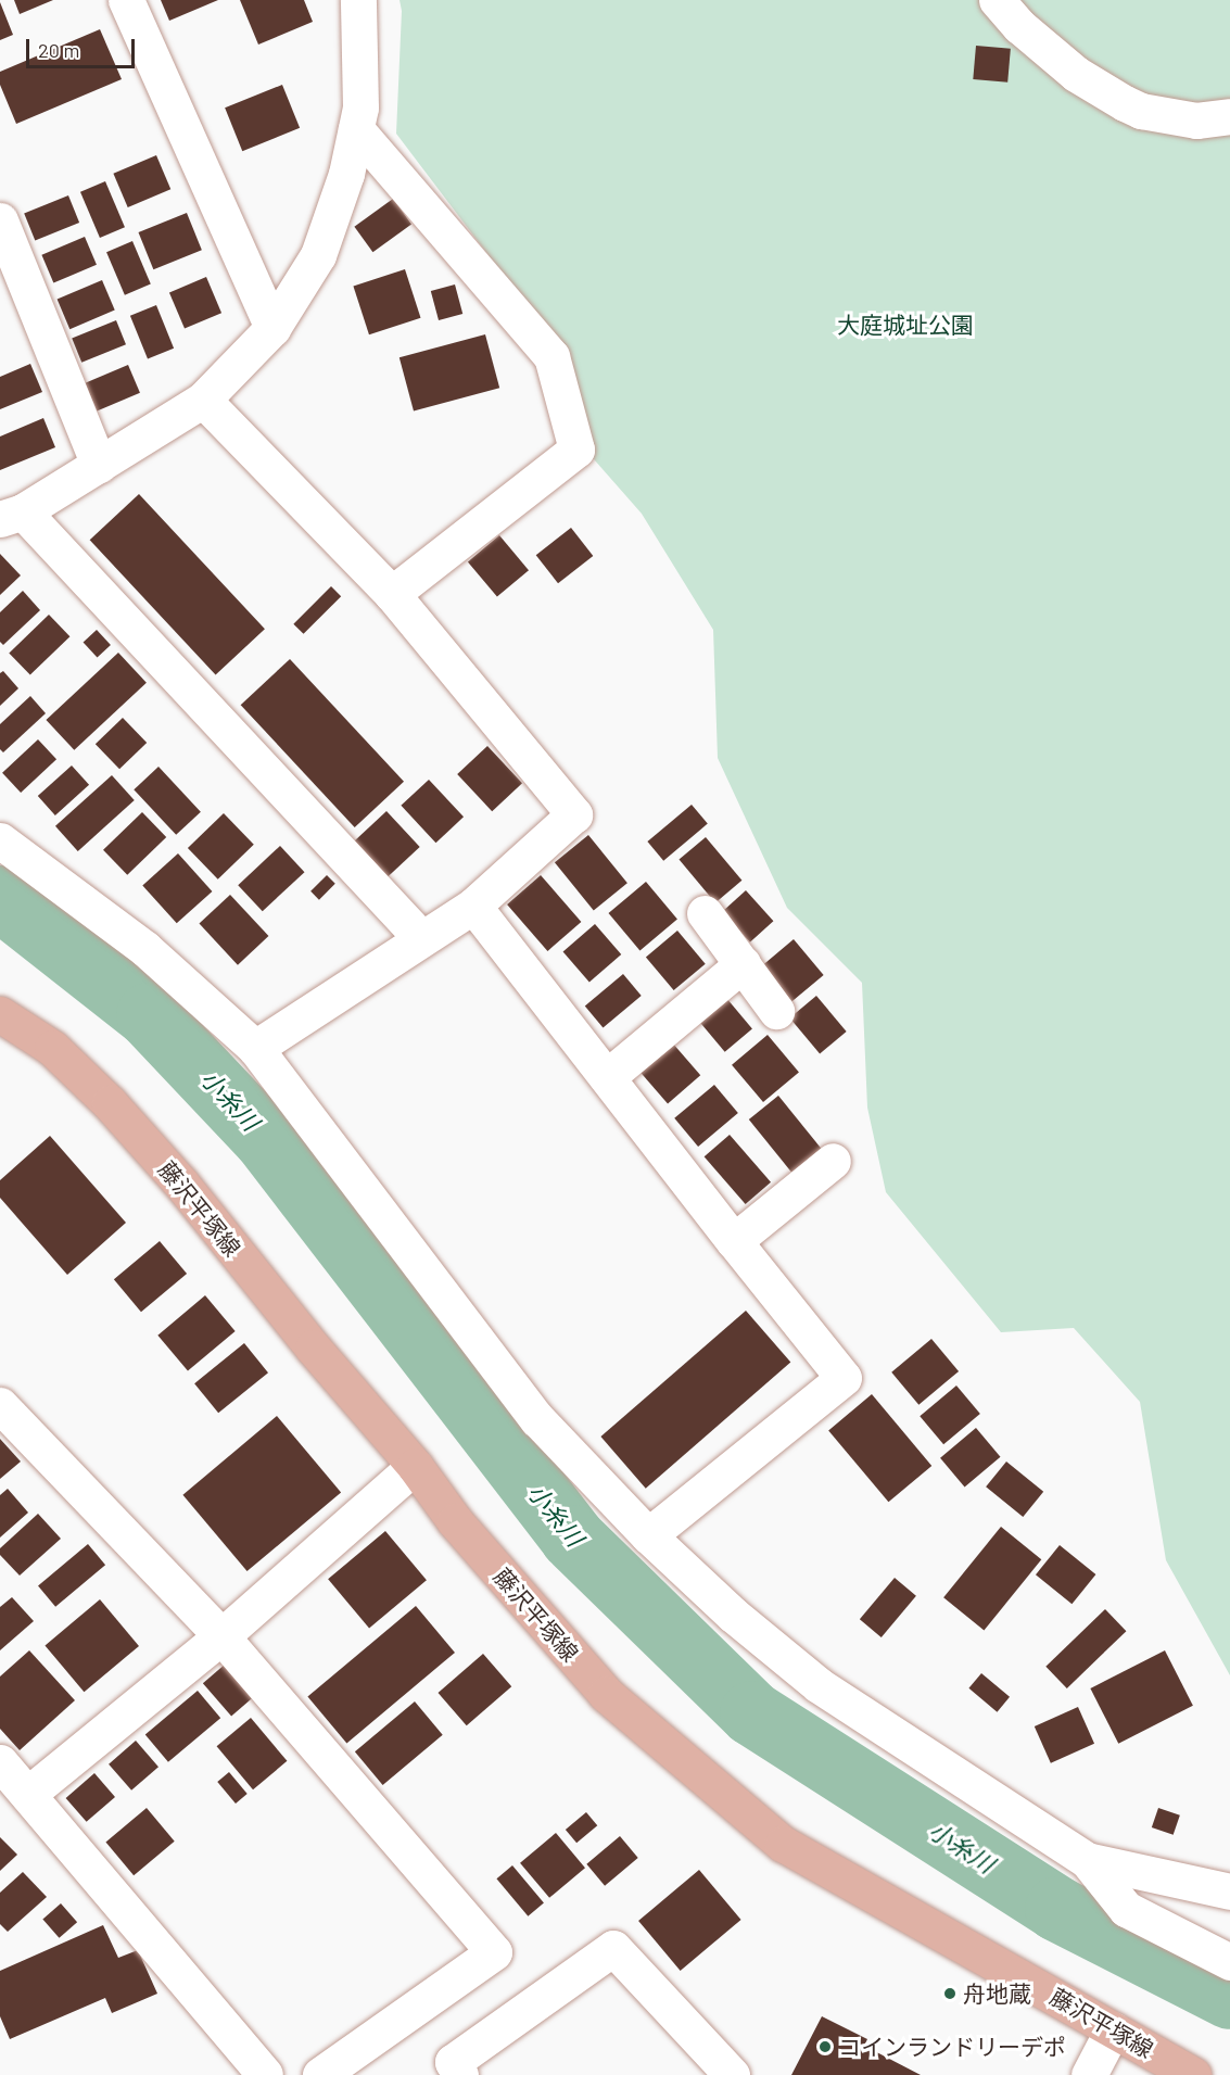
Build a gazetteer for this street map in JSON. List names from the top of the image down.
{
  "streets": {
    "main road": ["藤沢平塚線"]
  },
  "water": ["小糸川"],
  "parks": ["大庭城址公園"],
  "places": ["舟地蔵", "コインランドリーデポ"],
  "scale_bar": "20 m"
}
